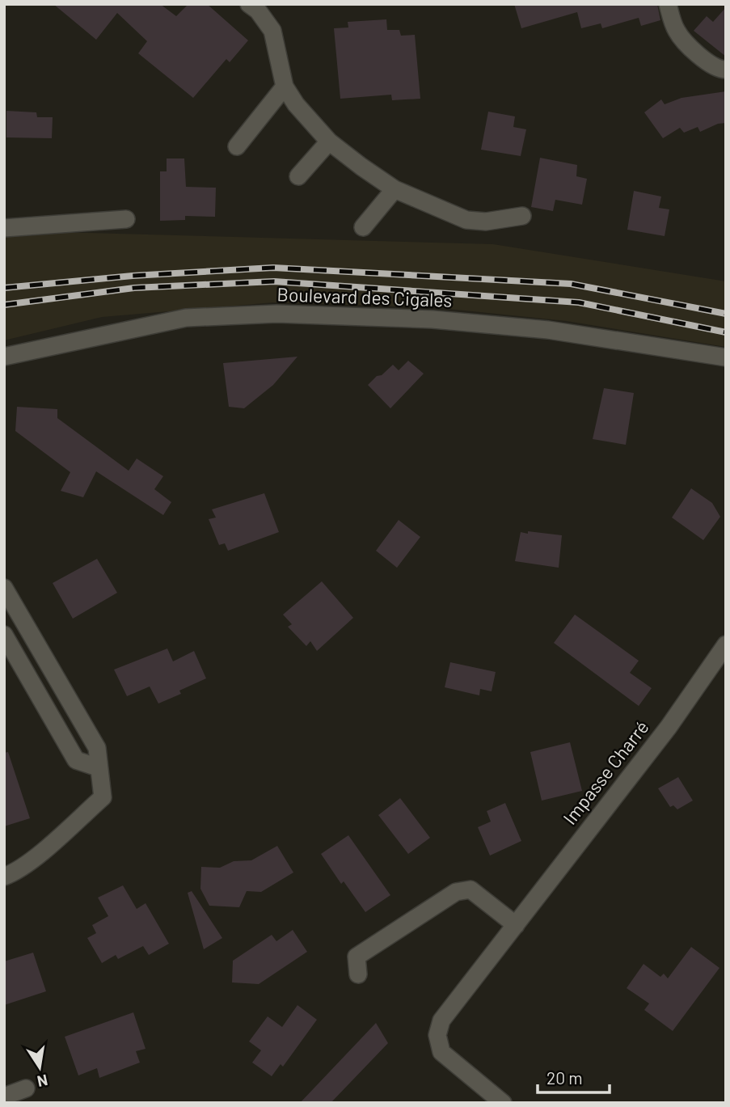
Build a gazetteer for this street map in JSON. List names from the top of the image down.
{
  "streets": {
    "street": ["Boulevard des Cigales", "Impasse Charré"]
  },
  "scale_bar": "20 m",
  "north": "bottom"
}
